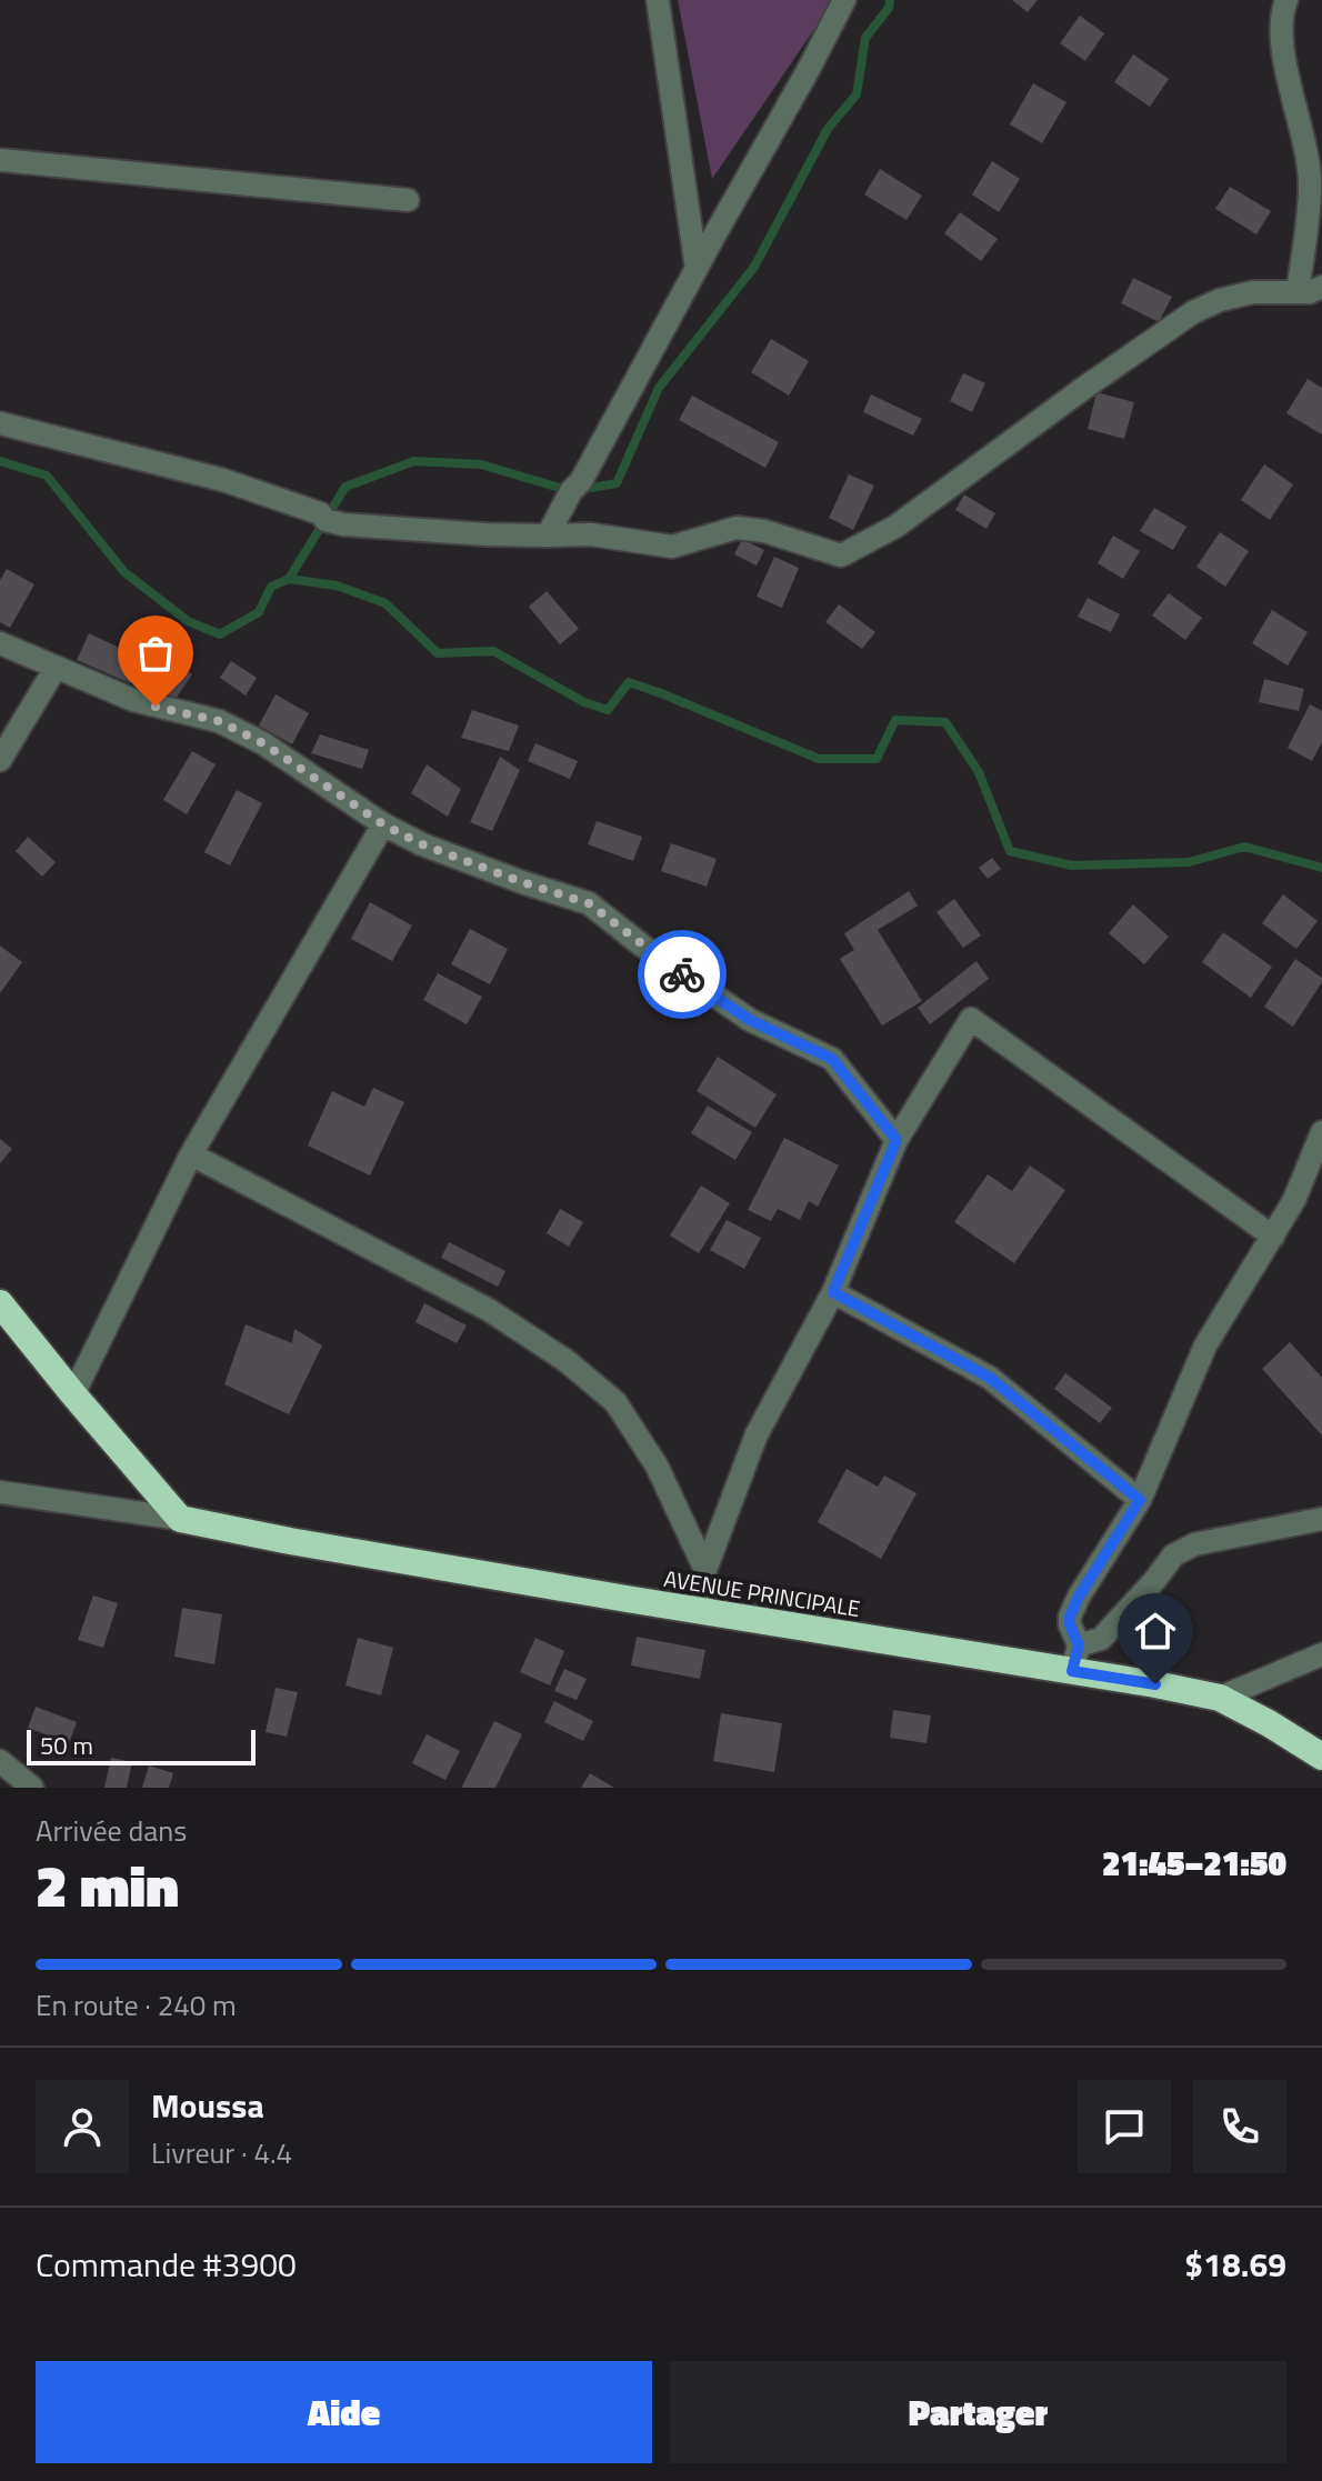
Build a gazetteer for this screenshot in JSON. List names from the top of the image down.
{
  "streets": {
    "highway": ["AVENUE PRINCIPALE"]
  },
  "scale_bar": "50 m",
  "page": {
    "scale": "50 m",
    "heading": ["2 min", "Arrivée dans", "21:45–21:50"],
    "panel": [
      "Moussa",
      "Livreur · 4.4",
      "Commande #3900",
      "$18.69"
    ],
    "bar": "En route · 240 m",
    "buttons": ["Aide", "Partager"]
  }
}
